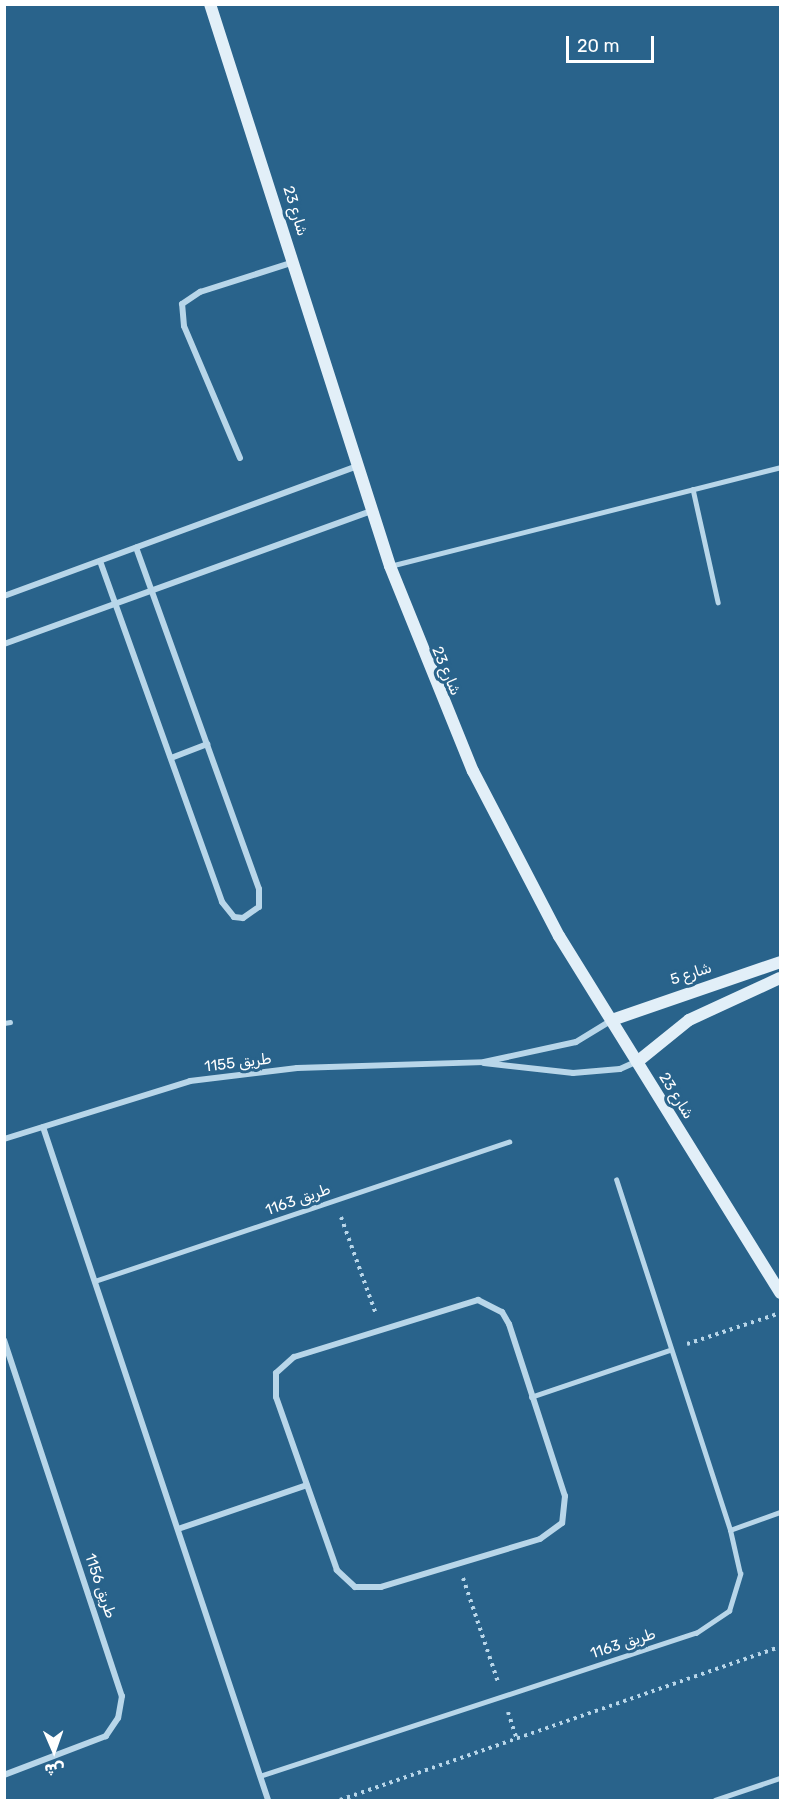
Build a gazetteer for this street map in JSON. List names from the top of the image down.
{
  "streets": {
    "street": [
      "شارع 23",
      "شارع 5",
      "طريق 1155",
      "طريق 1156"
    ],
    "lane": ["طريق 1163"]
  },
  "crossings": [
    ["شارع 23", "شارع 5"],
    ["شارع 23", "طريق 1155"],
    ["شارع 5", "طريق 1155"]
  ],
  "scale_bar": "20 m",
  "north": "bottom"
}
